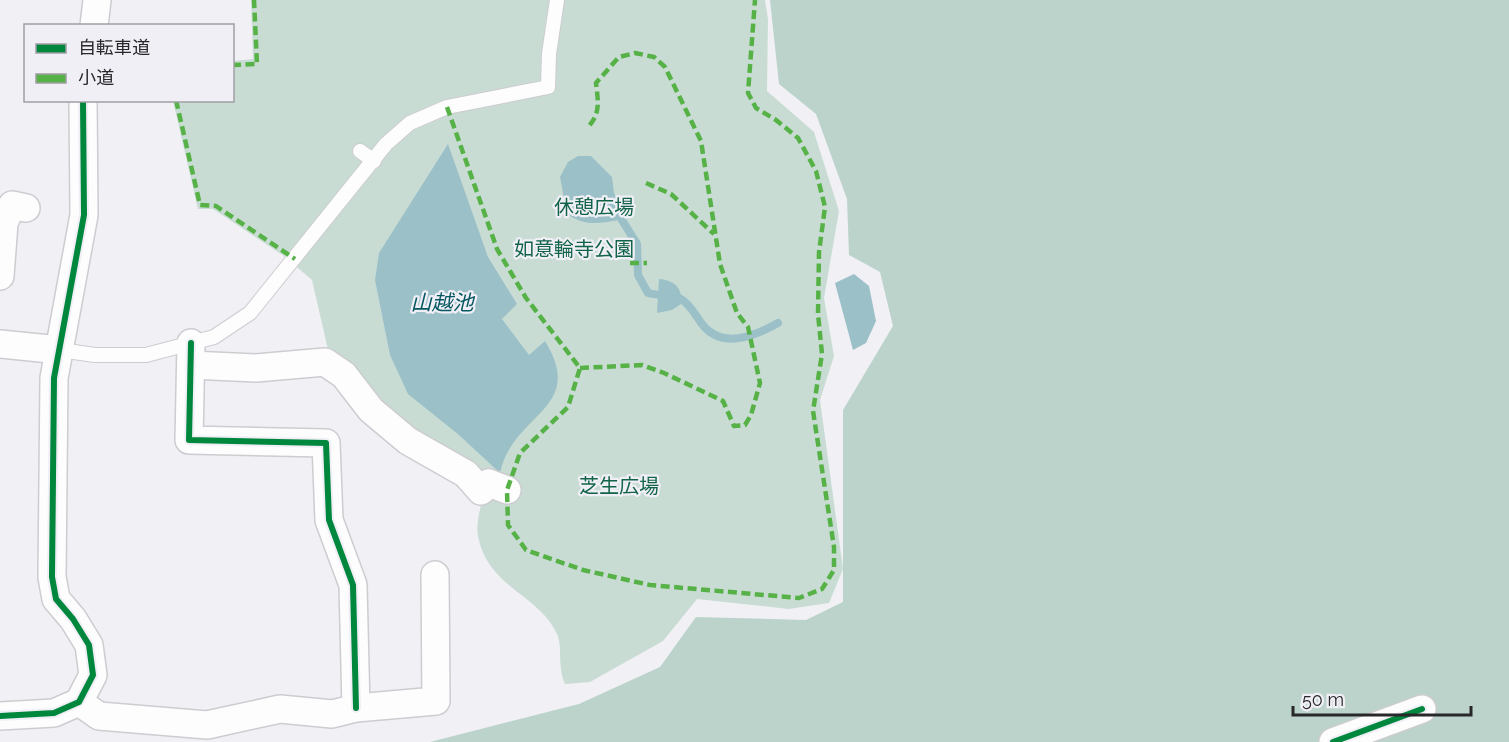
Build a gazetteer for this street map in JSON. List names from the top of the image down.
{
  "water": ["山越池"],
  "parks": ["休憩広場", "如意輪寺公園", "芝生広場"],
  "legend": ["自転車道", "小道"],
  "scale_bar": "50 m"
}
